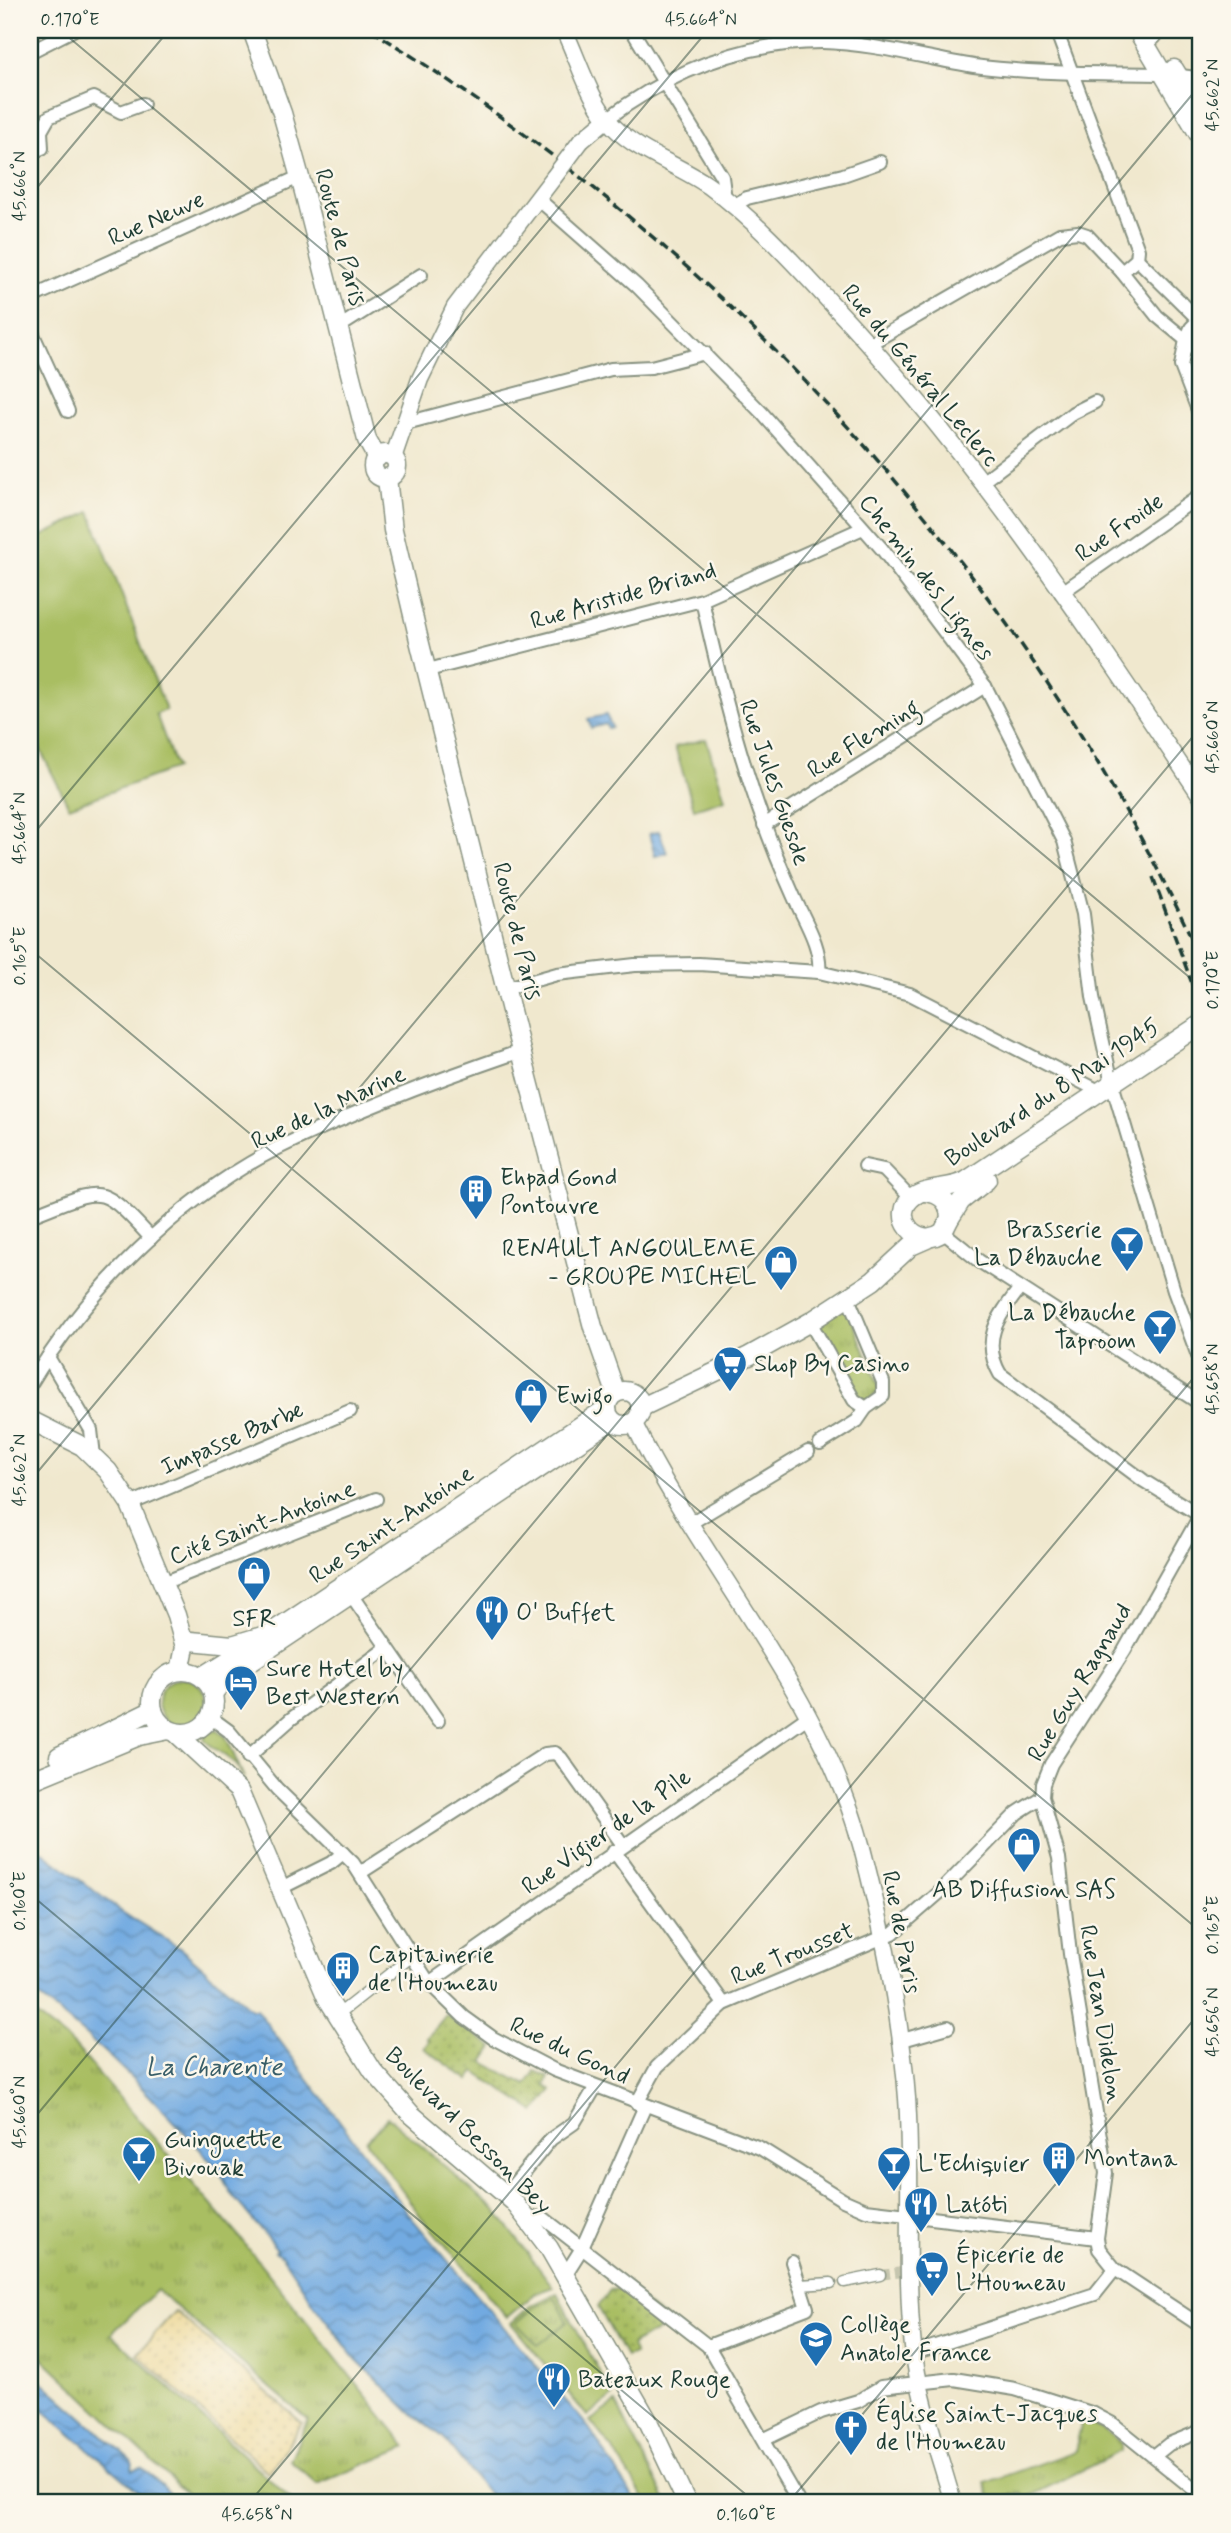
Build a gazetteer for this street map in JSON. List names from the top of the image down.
{
  "streets": {
    "main road": [
      "Route de Paris",
      "Boulevard du 8 Mai 1945",
      "Rue Saint-Antoine",
      "Boulevard Besson Bey"
    ],
    "street": [
      "Rue Neuve",
      "Rue du Général Leclerc",
      "Rue Froide",
      "Chemin des Lignes",
      "Rue Aristide Briand",
      "Rue Fleming",
      "Rue Jules Guesde",
      "Rue de la Marine",
      "Impasse Barbe",
      "Cité Saint-Antoine",
      "Rue Guy Ragnaud",
      "Rue Vigier de la Pile",
      "Rue de Paris",
      "Rue Trousset",
      "Rue Jean Didelon",
      "Rue du Gond"
    ]
  },
  "crossings": [
    ["Rue Neuve", "Route de Paris"],
    ["Route de Paris", "Rue Aristide Briand"],
    ["Route de Paris", "Rue de la Marine"],
    ["Route de Paris", "Rue Saint-Antoine"],
    ["Rue du Général Leclerc", "Rue Froide"],
    ["Chemin des Lignes", "Rue Aristide Briand"],
    ["Chemin des Lignes", "Rue Fleming"],
    ["Chemin des Lignes", "Boulevard du 8 Mai 1945"],
    ["Rue Aristide Briand", "Rue Jules Guesde"],
    ["Rue Fleming", "Rue Jules Guesde"],
    ["Boulevard du 8 Mai 1945", "Rue de Paris"],
    ["Rue Saint-Antoine", "Rue du Gond"],
    ["Rue Saint-Antoine", "Boulevard Besson Bey"],
    ["Rue Guy Ragnaud", "Rue de Paris"],
    ["Rue Guy Ragnaud", "Rue Trousset"],
    ["Rue Guy Ragnaud", "Rue Jean Didelon"],
    ["Rue Vigier de la Pile", "Rue de Paris"],
    ["Rue Vigier de la Pile", "Rue du Gond"],
    ["Rue de Paris", "Rue Trousset"],
    ["Rue de Paris", "Rue du Gond"],
    ["Rue Trousset", "Rue du Gond"],
    ["Rue Trousset", "Boulevard Besson Bey"],
    ["Rue Jean Didelon", "Rue du Gond"],
    ["Rue du Gond", "Boulevard Besson Bey"]
  ],
  "water": ["La Charente"],
  "places": {
    "building": ["Ehpad Gond Pontouvre", "Capitainerie de l'Houmeau", "Montana"],
    "bar": [
      "Brasserie La Débauche",
      "La Débauche Taproom",
      "Guinguette Bivouak",
      "L'Echiquier"
    ],
    "shop": [
      "RENAULT ANGOULEME - GROUPE MICHEL",
      "Ewigo",
      "SFR",
      "AB Diffusion SAS"
    ],
    "supermarket": ["Shop By Casino", "Épicerie de L’Houmeau"],
    "restaurant": ["O' Buffet", "Latóti", "Bateaux Rouge"],
    "hotel": ["Sure Hotel by Best Western"],
    "school or university": ["Collège Anatole France"],
    "church": ["Église Saint-Jacques de l'Houmeau"]
  },
  "coordinates": [
    "0.170°E",
    "45.664°N",
    "45.662°N",
    "45.666°N",
    "45.660°N",
    "0.165°E",
    "45.658°N",
    "0.160°E",
    "45.656°N"
  ]
}
